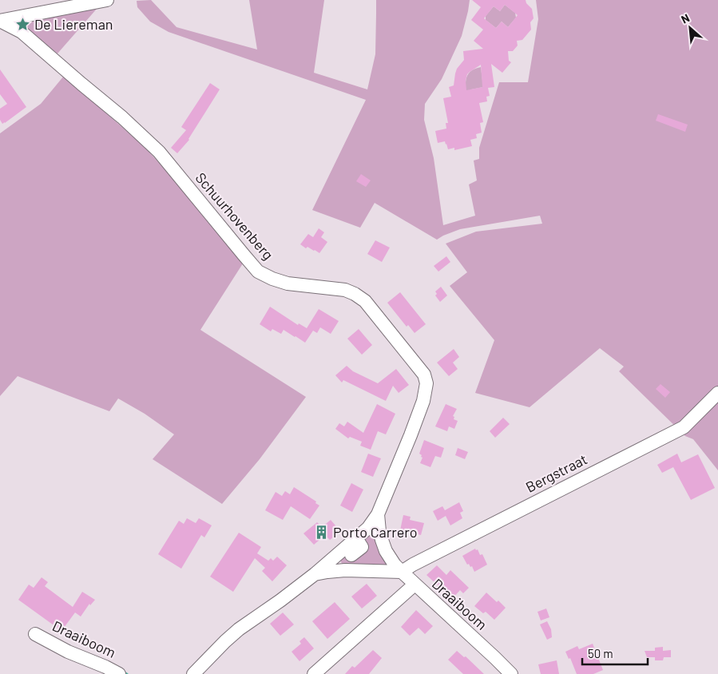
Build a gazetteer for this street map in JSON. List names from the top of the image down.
{
  "streets": {
    "street": ["Schuurhovenberg", "Bergstraat", "Draaiboom"]
  },
  "crossings": [
    ["Schuurhovenberg", "Bergstraat"],
    ["Schuurhovenberg", "Draaiboom"]
  ],
  "places": {
    "place": ["De Liereman"],
    "building": ["Porto Carrero"]
  },
  "scale_bar": "50 m",
  "north": "top left"
}
